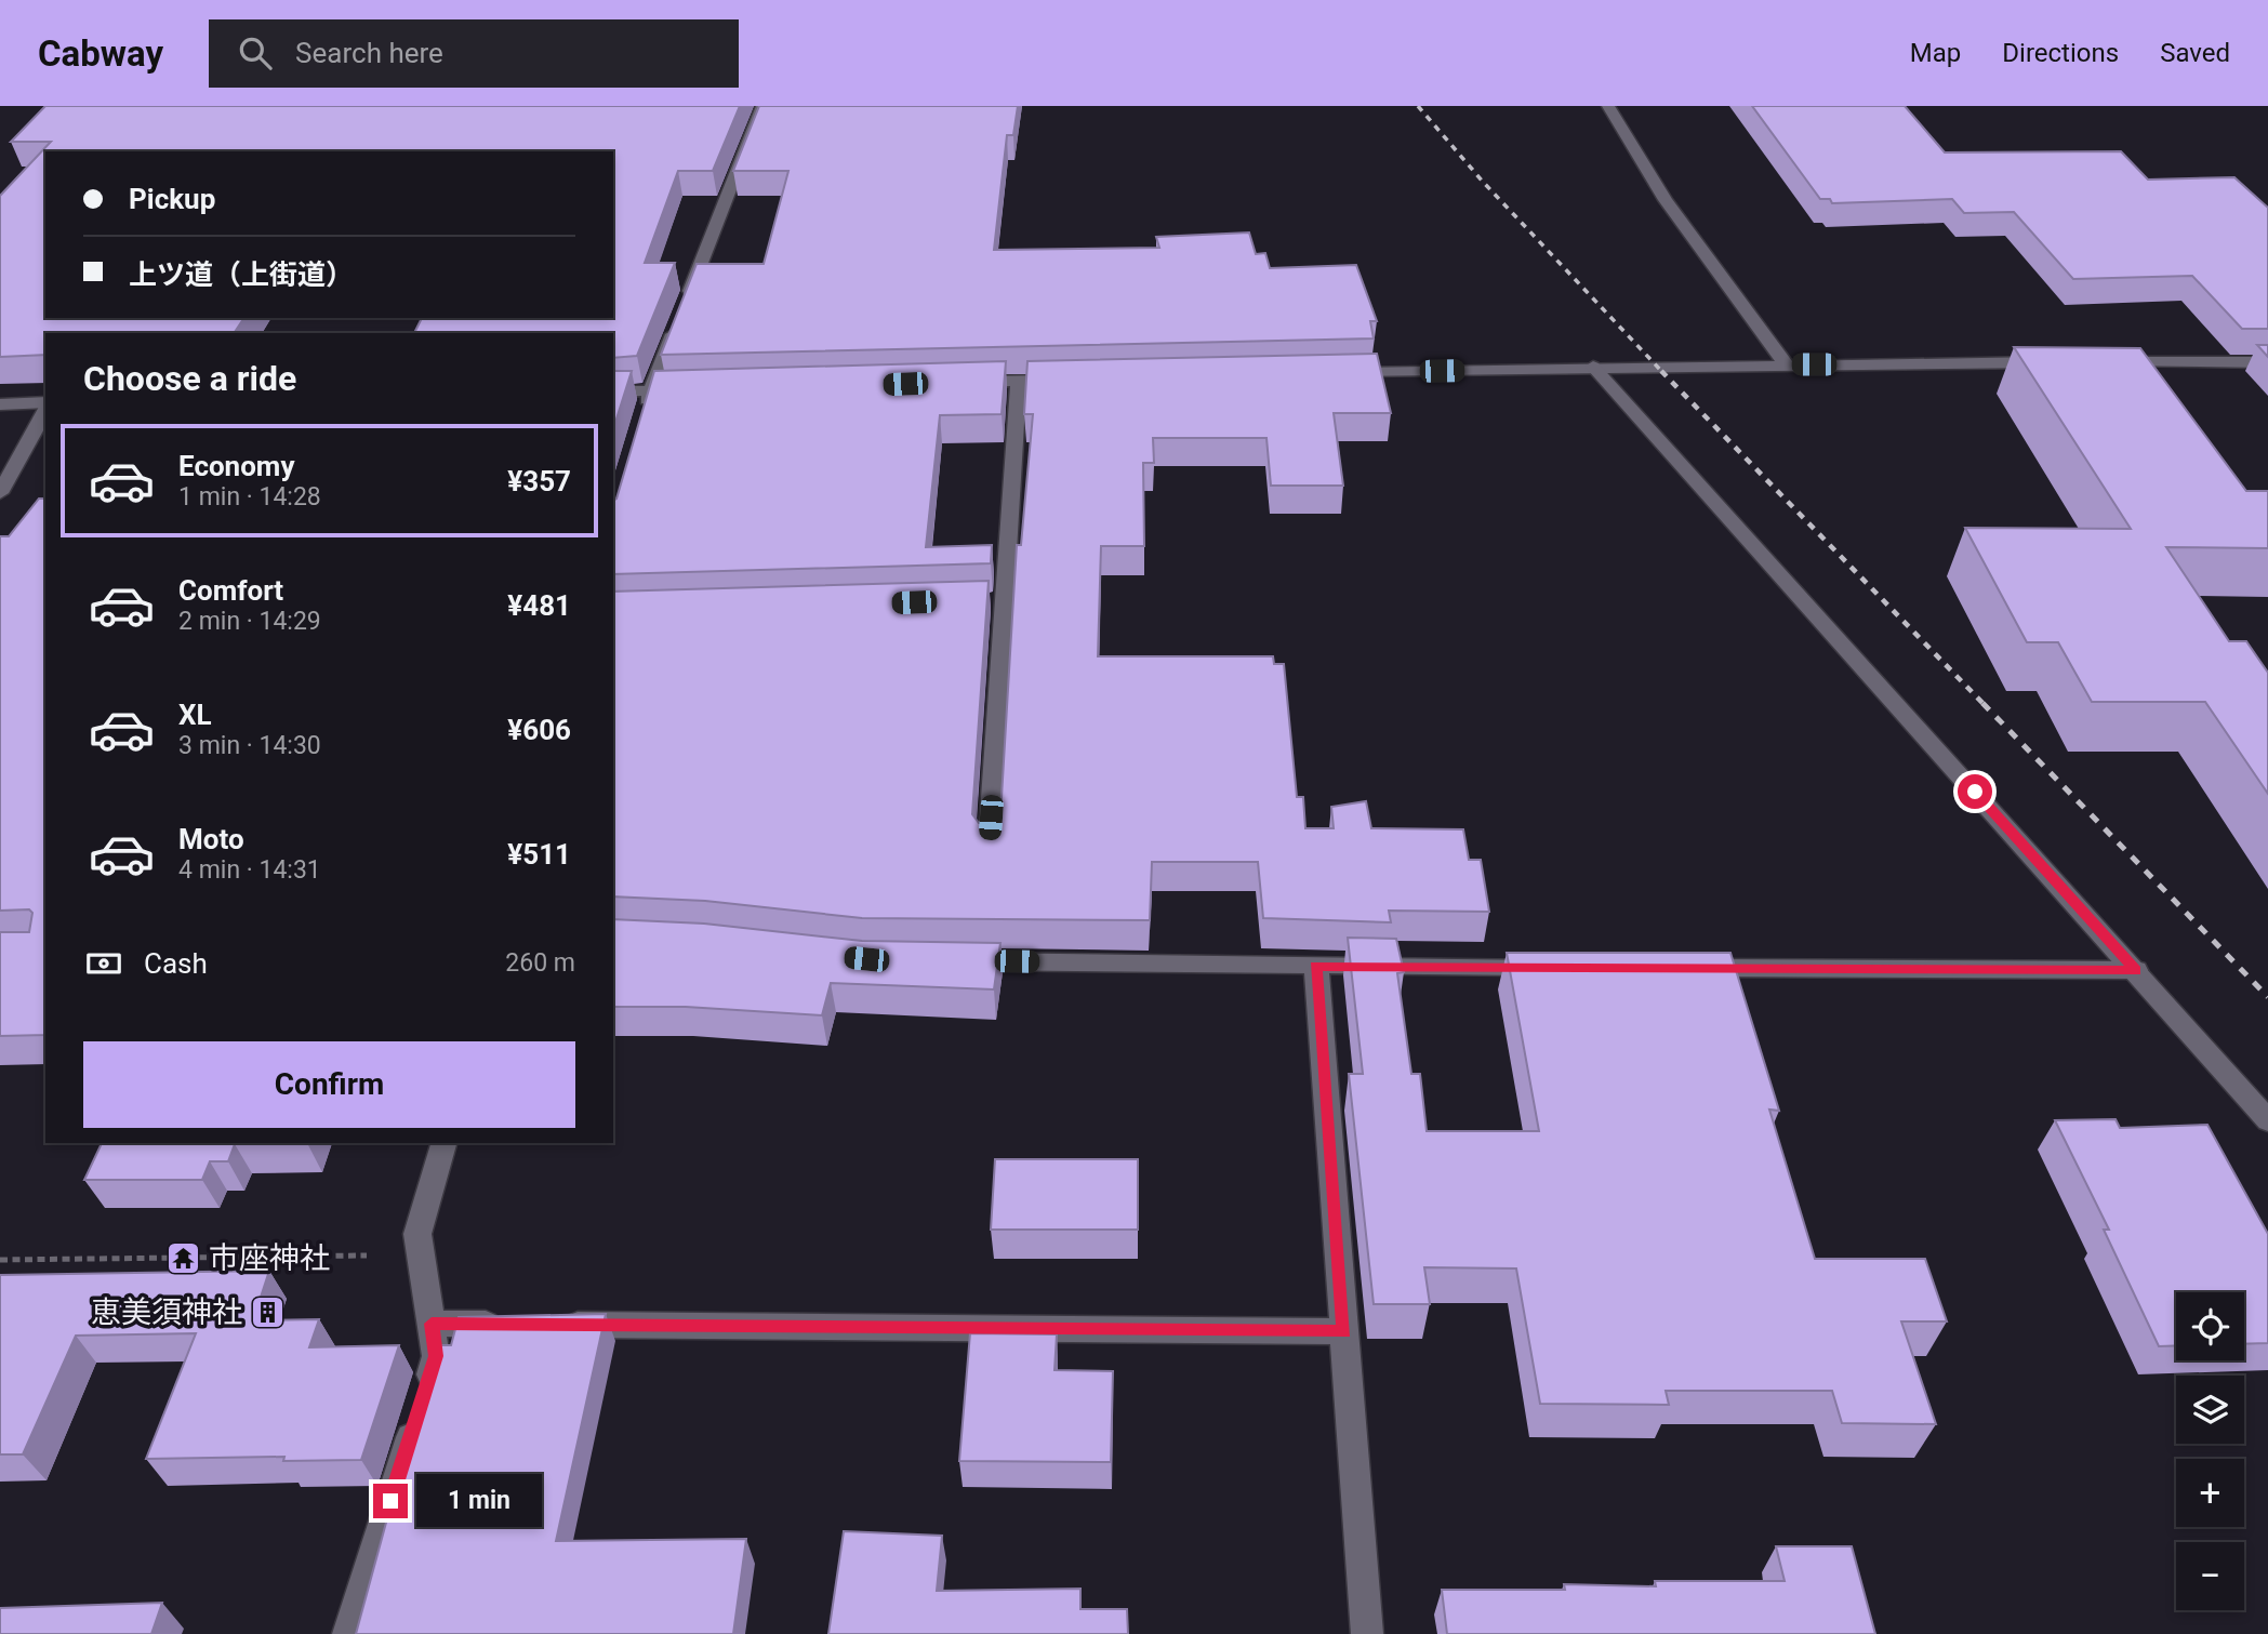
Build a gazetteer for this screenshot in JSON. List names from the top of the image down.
{
  "places": {
    "temple": ["市座神社"],
    "building": ["恵美須神社"]
  },
  "page": {
    "header": "Cabway",
    "search": "Search here",
    "nav": ["Map", "Directions", "Saved"],
    "banner": ["Pickup", "上ツ道（上街道）"],
    "heading": "Choose a ride",
    "list": [
      {
        "name": "Economy",
        "note": "1 min · 14:28",
        "value": "¥357"
      },
      {
        "name": "Comfort",
        "note": "2 min · 14:29",
        "value": "¥481"
      },
      {
        "name": "XL",
        "note": "3 min · 14:30",
        "value": "¥606"
      },
      {
        "name": "Moto",
        "note": "4 min · 14:31",
        "value": "¥511"
      }
    ],
    "pay": ["Cash", "260 m"],
    "buttons": "Confirm",
    "map_buttons": ["+", "−"],
    "bubble": "1 min"
  }
}
